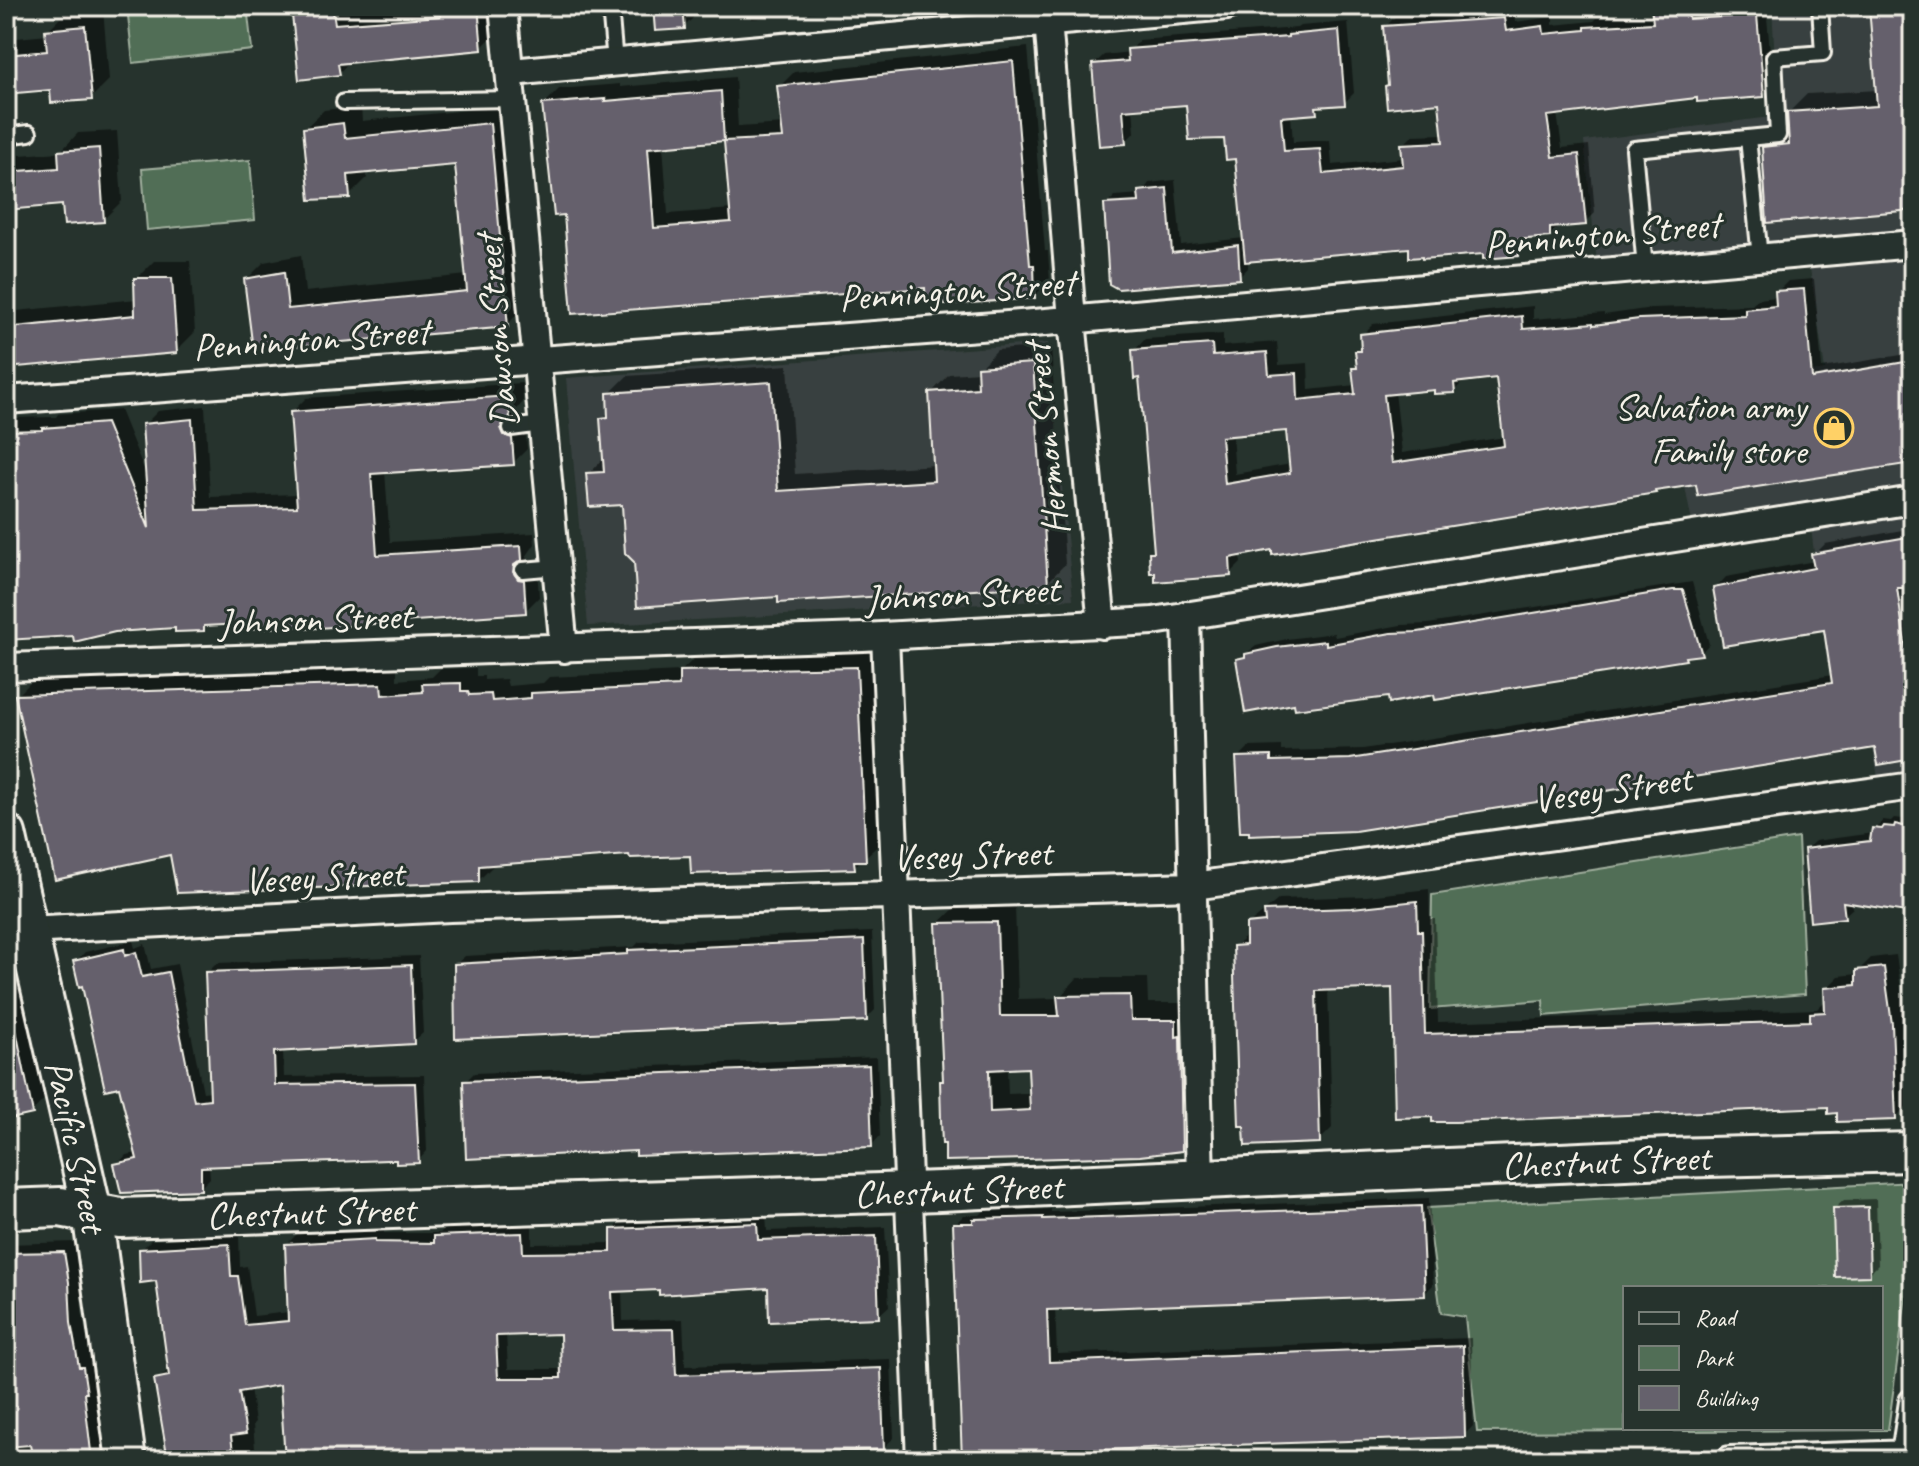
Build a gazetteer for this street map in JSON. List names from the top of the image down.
{
  "streets": {
    "street": [
      "Pennington Street",
      "Dawson Street",
      "Hermon Street",
      "Johnson Street",
      "Vesey Street",
      "Pacific Street",
      "Chestnut Street"
    ]
  },
  "crossings": [
    ["Pennington Street", "Dawson Street"],
    ["Pennington Street", "Hermon Street"],
    ["Dawson Street", "Johnson Street"],
    ["Hermon Street", "Johnson Street"],
    ["Vesey Street", "Pacific Street"],
    ["Pacific Street", "Chestnut Street"]
  ],
  "places": {
    "shop": ["Salvation army Family store"]
  },
  "legend": ["Road", "Park", "Building"]
}
